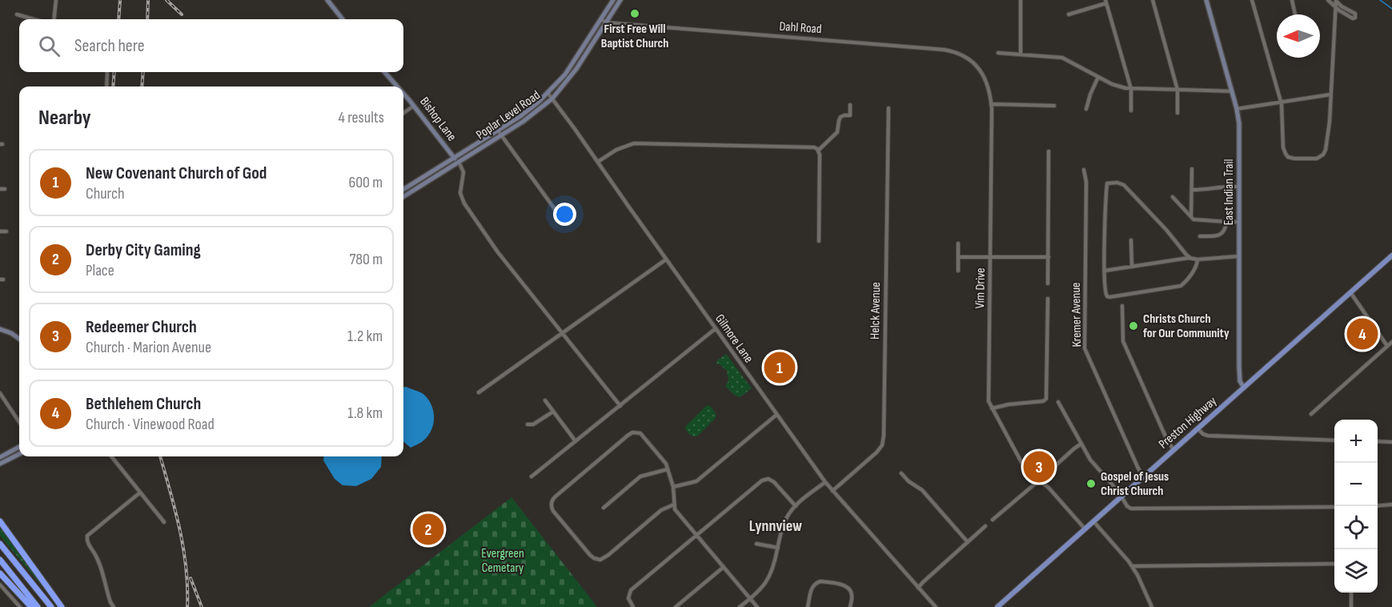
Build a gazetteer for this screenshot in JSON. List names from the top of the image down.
{
  "streets": {
    "main road": [
      "Poplar Level Road",
      "Bishop Lane",
      "East Indian Trail",
      "Preston Highway"
    ],
    "street": [
      "Dahl Road",
      "Vim Drive",
      "Helck Avenue",
      "Kremer Avenue",
      "Gilmore Lane"
    ]
  },
  "crossings": [
    ["Dahl Road", "Poplar Level Road"],
    ["Dahl Road", "Vim Drive"],
    ["Poplar Level Road", "Bishop Lane"],
    ["Poplar Level Road", "Gilmore Lane"],
    ["East Indian Trail", "Preston Highway"],
    ["Helck Avenue", "Gilmore Lane"],
    ["Kremer Avenue", "Preston Highway"]
  ],
  "districts": ["Lynnview"],
  "parks": ["Evergreen Cemetary"],
  "places": ["First Free Will Baptist Church", "Christs Church for Our Community", "Gospel of Jesus Christ Church"],
  "north": "left",
  "page": {
    "search": "Search here",
    "heading": ["Nearby", "4 results"],
    "list": [
      {
        "mark": "1",
        "name": "New Covenant Church of God",
        "note": "Church",
        "value": "600 m"
      },
      {
        "mark": "2",
        "name": "Derby City Gaming",
        "note": "Place",
        "value": "780 m"
      },
      {
        "mark": "3",
        "name": "Redeemer Church",
        "note": "Church · Marion Avenue",
        "value": "1.2 km"
      },
      {
        "mark": "4",
        "name": "Bethlehem Church",
        "note": "Church · Vinewood Road",
        "value": "1.8 km"
      }
    ],
    "pins": [
      "4",
      "1",
      "3",
      "2"
    ],
    "map_buttons": ["+", "−"]
  }
}
